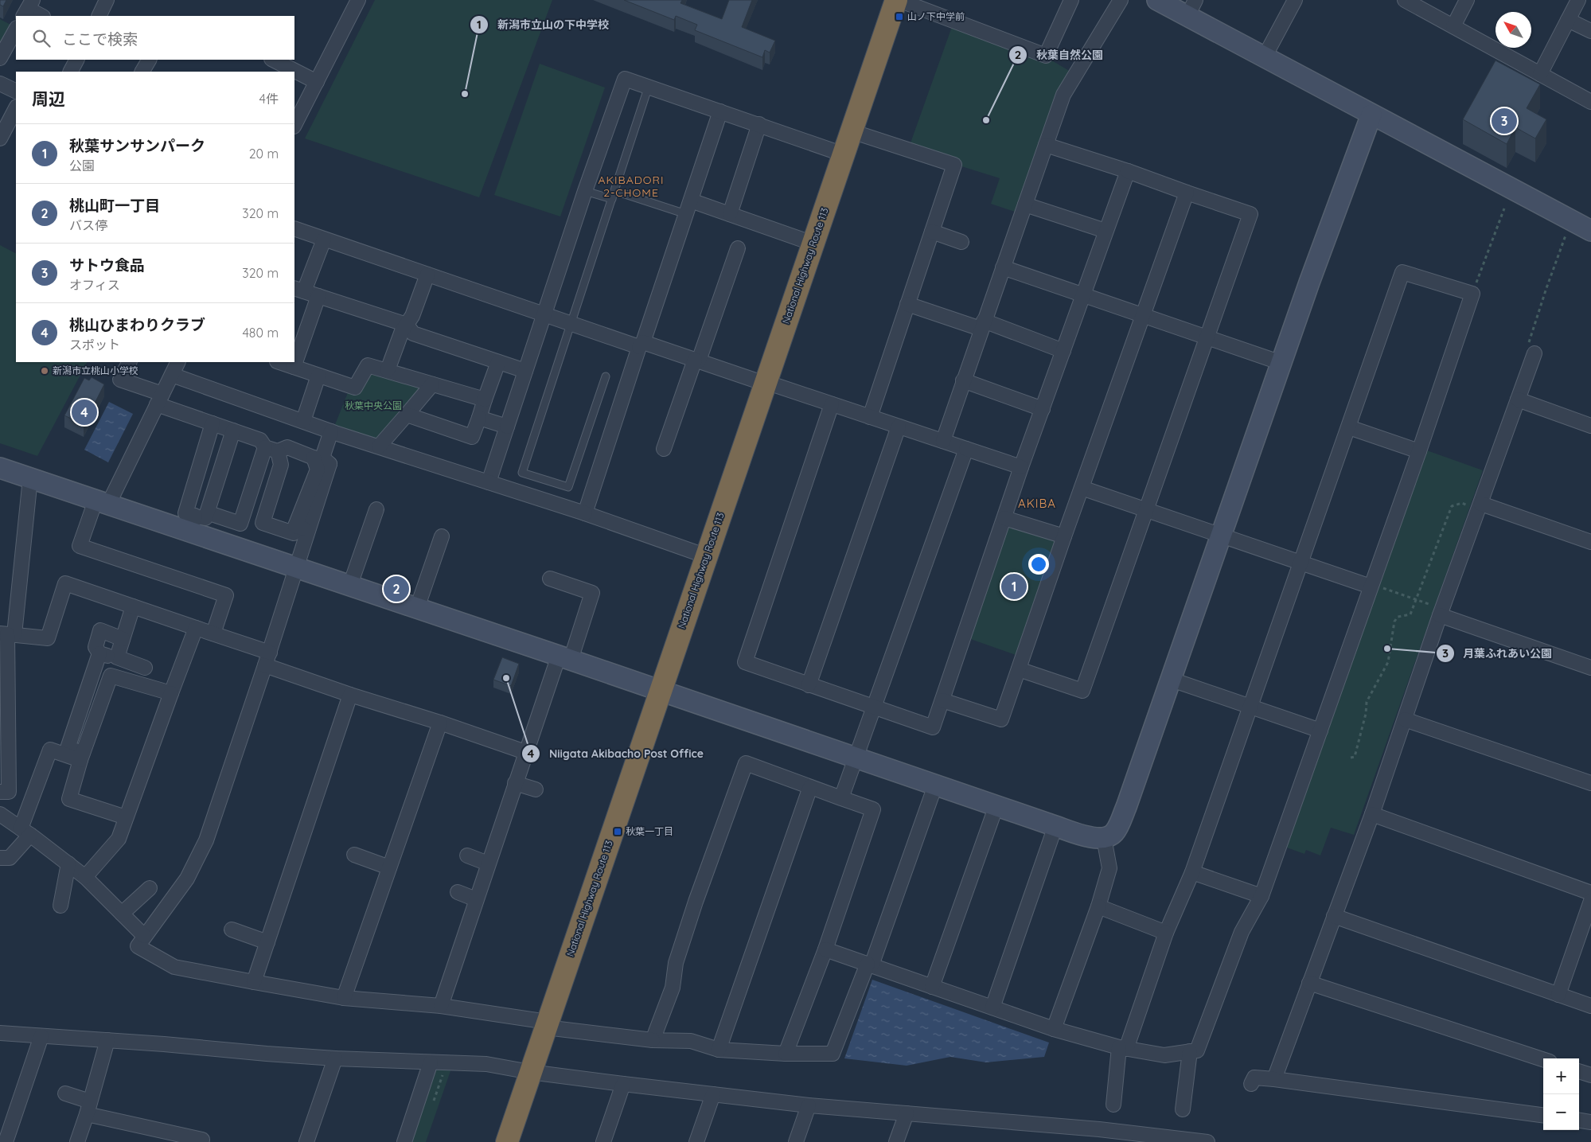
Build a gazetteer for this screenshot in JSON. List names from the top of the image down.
{
  "streets": {
    "highway": ["National Highway Route 113"]
  },
  "districts": ["AKIBADORI 2-CHOME", "AKIBA"],
  "parks": ["秋葉中央公園"],
  "places": {
    "transit": ["山ノ下中学前", "秋葉一丁目"],
    "other": [
      "新潟市立山の下中学校",
      "秋葉自然公園",
      "新潟市立桃山小学校",
      "月葉ふれあい公園",
      "Niigata Akibacho Post Office"
    ]
  },
  "north": "top left",
  "page": {
    "search": "ここで検索",
    "heading": ["周辺", "4件"],
    "pins": [
      "3",
      "4",
      "1",
      "2"
    ],
    "list": [
      {
        "mark": "1",
        "name": "秋葉サンサンパーク",
        "note": "公園",
        "value": "20 m"
      },
      {
        "mark": "2",
        "name": "桃山町一丁目",
        "note": "バス停",
        "value": "320 m"
      },
      {
        "mark": "3",
        "name": "サトウ食品",
        "note": "オフィス",
        "value": "320 m"
      },
      {
        "mark": "4",
        "name": "桃山ひまわりクラブ",
        "note": "スポット",
        "value": "480 m"
      }
    ],
    "map_buttons": ["+", "−"]
  }
}
